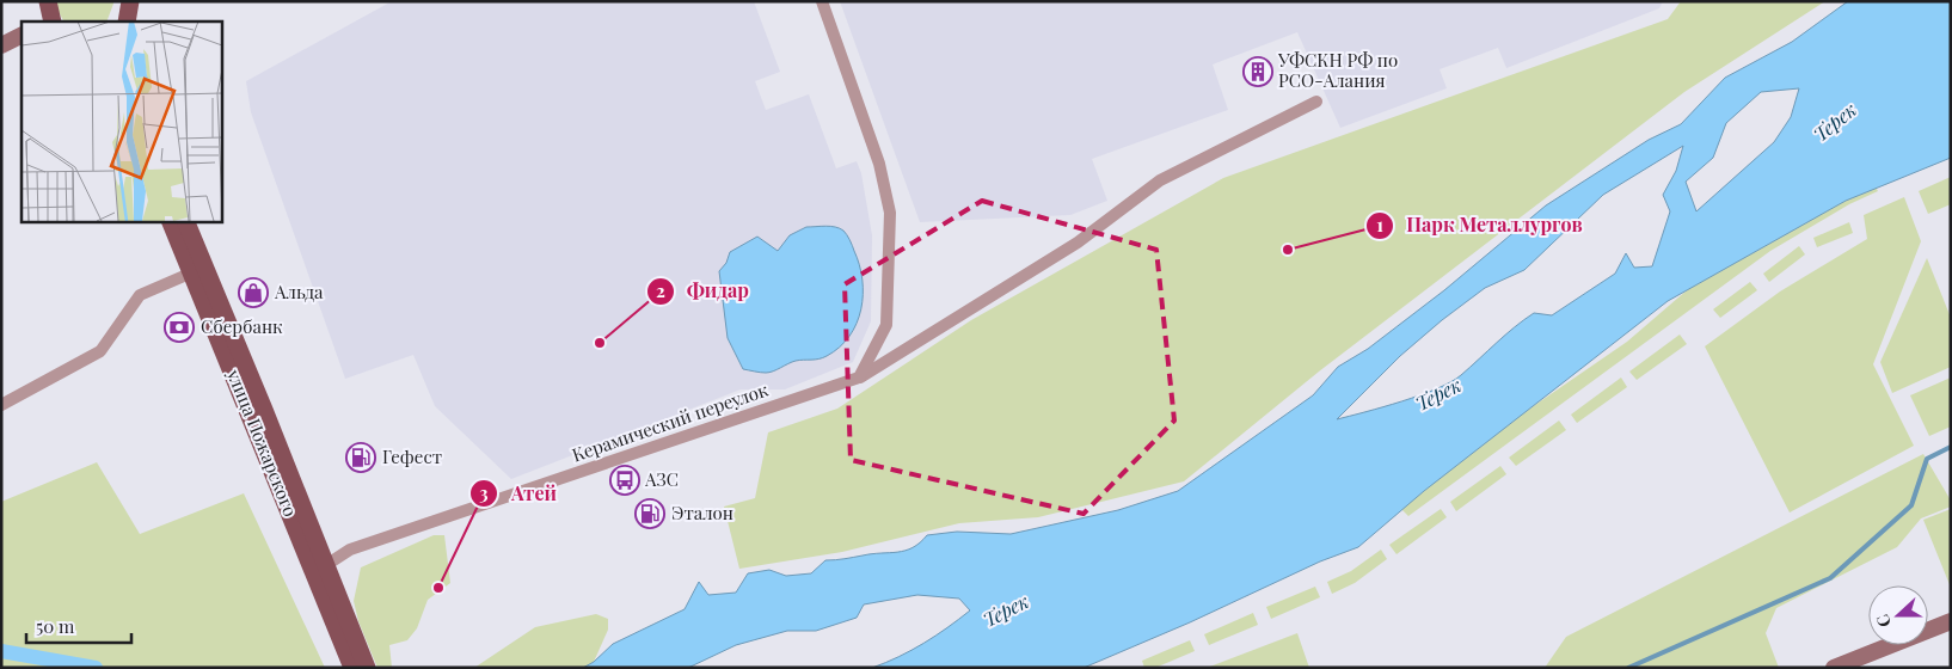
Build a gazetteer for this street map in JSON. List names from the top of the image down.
{
  "streets": {
    "main road": ["улица Пожарского"],
    "street": ["Керамический переулок"]
  },
  "crossings": [
    ["Керамический переулок", "улица Пожарского"]
  ],
  "water": ["Терек"],
  "places": {
    "building": ["УФСКН РФ по РСО-Алания"],
    "other": ["Парк Металлургов", "Фидар", "Атей"],
    "shop": ["Альда"],
    "bank": ["Сбербанк"],
    "fuel station": ["Гефест", "Эталон"],
    "bus stop": ["АЗС"]
  },
  "scale_bar": "50 m",
  "north": "left"
}
